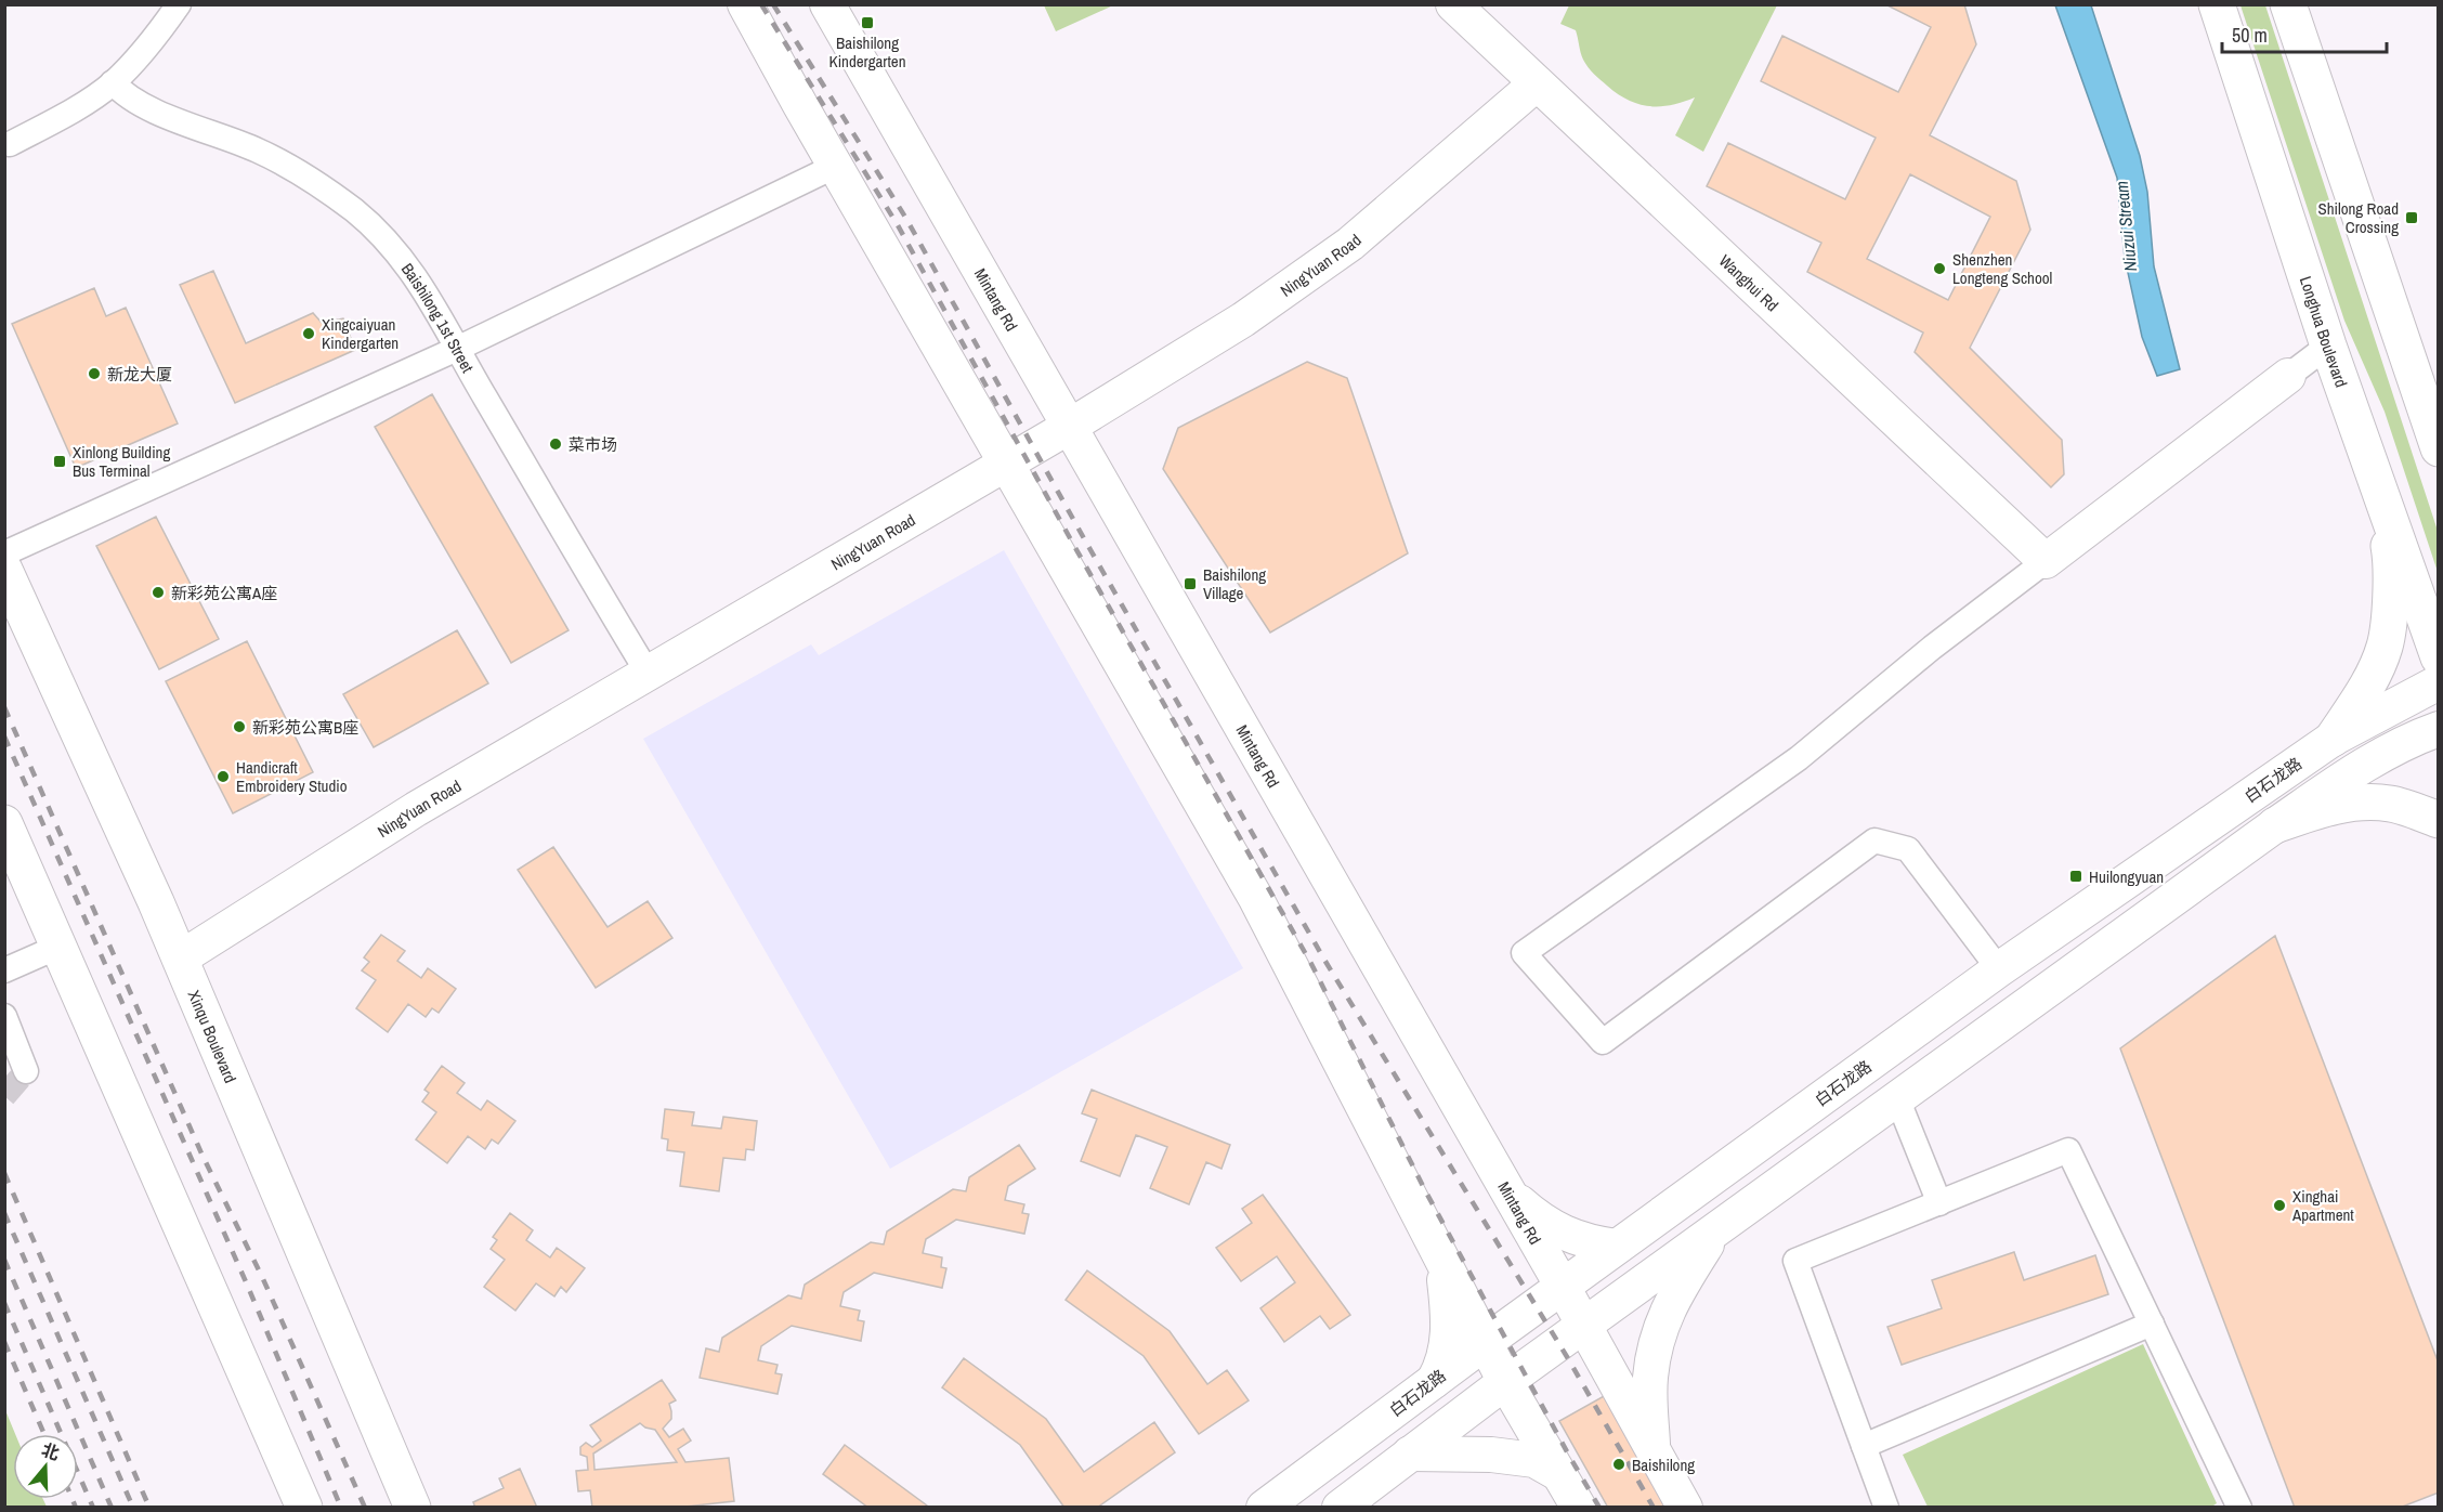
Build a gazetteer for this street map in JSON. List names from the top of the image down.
{
  "streets": {
    "main road": [
      "NingYuan Road",
      "Wanghui Rd",
      "Mintang Rd",
      "Longhua Boulevard",
      "白石龙路",
      "Xinqu Boulevard"
    ],
    "street": ["Baishilong 1st Street"]
  },
  "crossings": [
    ["NingYuan Road", "Wanghui Rd"],
    ["NingYuan Road", "Mintang Rd"],
    ["NingYuan Road", "Baishilong 1st Street"],
    ["NingYuan Road", "Xinqu Boulevard"],
    ["Mintang Rd", "白石龙路"]
  ],
  "water": ["Niuzui Stream"],
  "places": {
    "transit": [
      "Baishilong Kindergarten",
      "Shilong Road Crossing",
      "Xinlong Building Bus Terminal",
      "Baishilong Village",
      "Huilongyuan"
    ],
    "other": [
      "Shenzhen Longteng School",
      "Xingcaiyuan Kindergarten",
      "新龙大厦",
      "菜市场",
      "新彩苑公寓A座",
      "新彩苑公寓B座",
      "Handicraft Embroidery Studio",
      "Xinghai Apartment",
      "Baishilong"
    ]
  },
  "scale_bar": "50 m",
  "north": "top"
}
